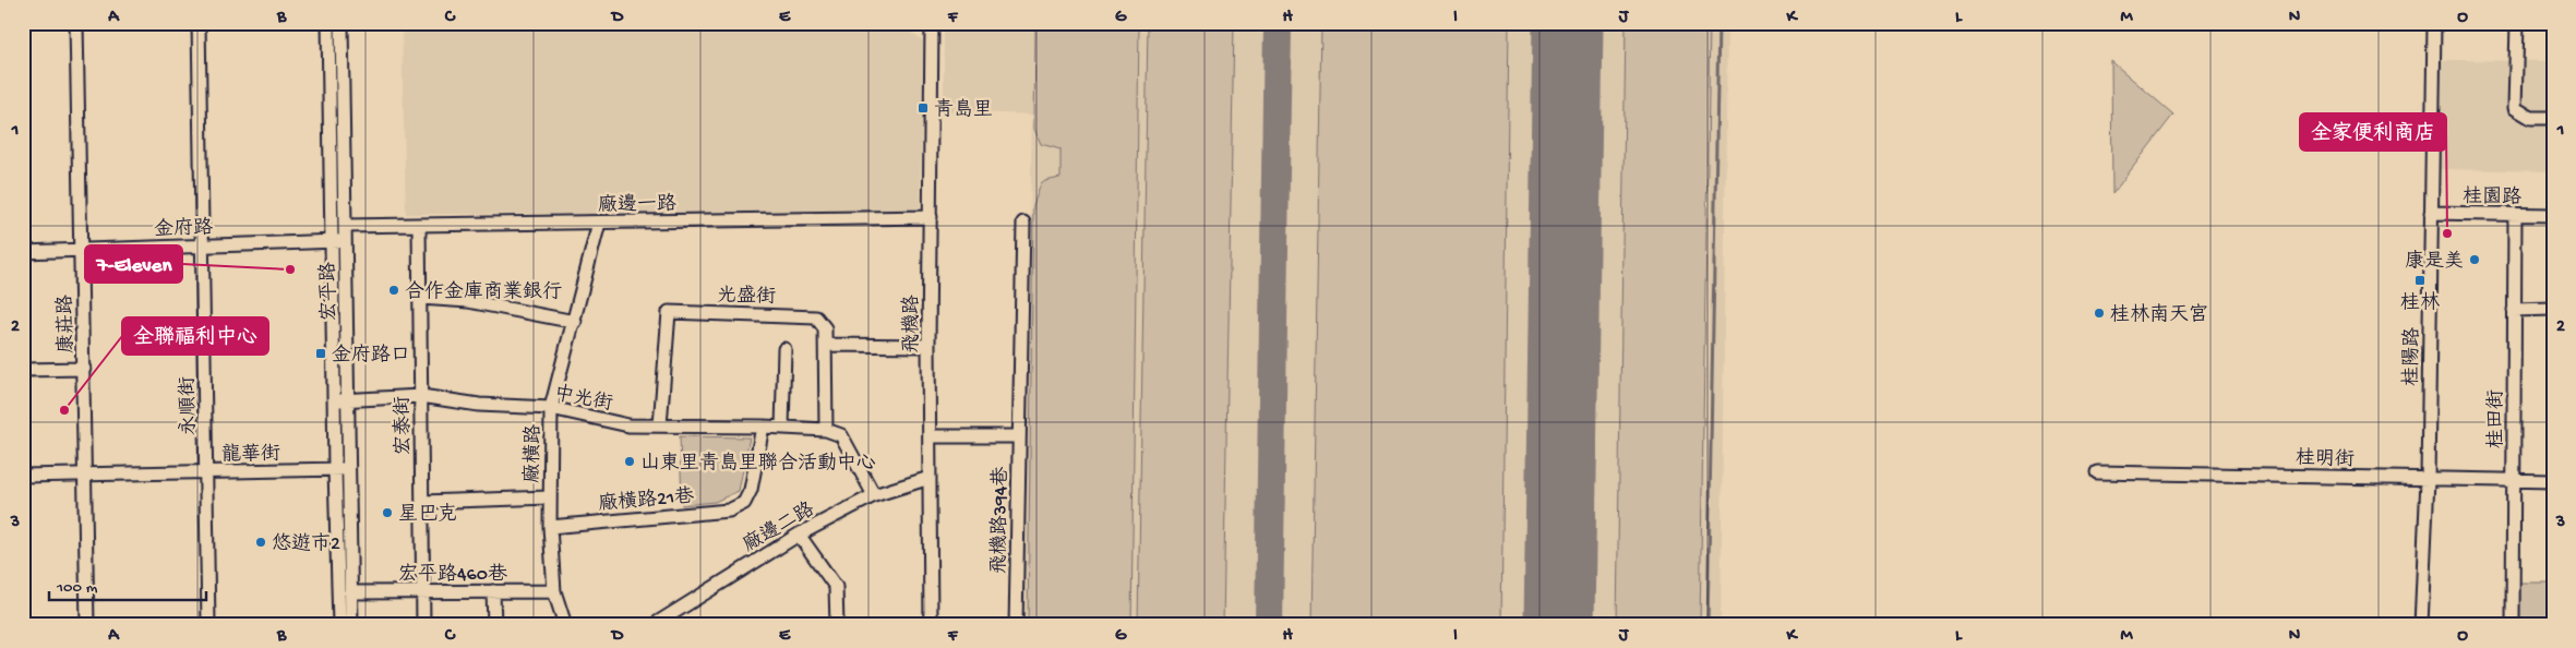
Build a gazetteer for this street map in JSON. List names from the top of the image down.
{
  "streets": {
    "street": [
      "桂園路",
      "廠邊一路",
      "金府路",
      "宏平路",
      "光盛街",
      "康莊路",
      "飛機路",
      "桂陽路",
      "中光街",
      "永順街",
      "桂田街",
      "宏泰街",
      "龍華街",
      "廠橫路",
      "桂明街",
      "廠橫路21巷",
      "飛機路394巷",
      "廠邊二路",
      "宏平路460巷"
    ]
  },
  "crossings": [
    ["桂園路", "桂陽路"],
    ["桂園路", "桂田街"],
    ["廠邊一路", "宏平路"],
    ["廠邊一路", "飛機路"],
    ["廠邊一路", "宏泰街"],
    ["廠邊一路", "廠橫路"],
    ["金府路", "宏平路"],
    ["金府路", "康莊路"],
    ["金府路", "永順街"],
    ["宏平路", "中光街"],
    ["宏平路", "龍華街"],
    ["宏平路", "宏平路460巷"],
    ["光盛街", "中光街"],
    ["康莊路", "龍華街"],
    ["飛機路", "廠邊二路"],
    ["桂陽路", "桂明街"],
    ["中光街", "宏泰街"],
    ["中光街", "廠橫路"],
    ["中光街", "廠橫路21巷"],
    ["永順街", "龍華街"],
    ["桂田街", "桂明街"],
    ["宏泰街", "宏平路460巷"],
    ["廠橫路", "廠橫路21巷"],
    ["廠橫路", "宏平路460巷"]
  ],
  "places": {
    "transit": ["青島里", "桂林", "金府路口"],
    "other": [
      "全家便利商店",
      "康是美",
      "7-Eleven",
      "合作金庫商業銀行",
      "桂林南天宮",
      "全聯福利中心",
      "山東里青島里聯合活動中心",
      "星巴克",
      "悠遊市2"
    ]
  },
  "scale_bar": "100 m",
  "grid": {
    "columns": [
      "A",
      "B",
      "C",
      "D",
      "E",
      "F",
      "G",
      "H",
      "I",
      "J",
      "K",
      "L",
      "M",
      "N",
      "O"
    ],
    "rows": ["1", "2", "3"]
  }
}
